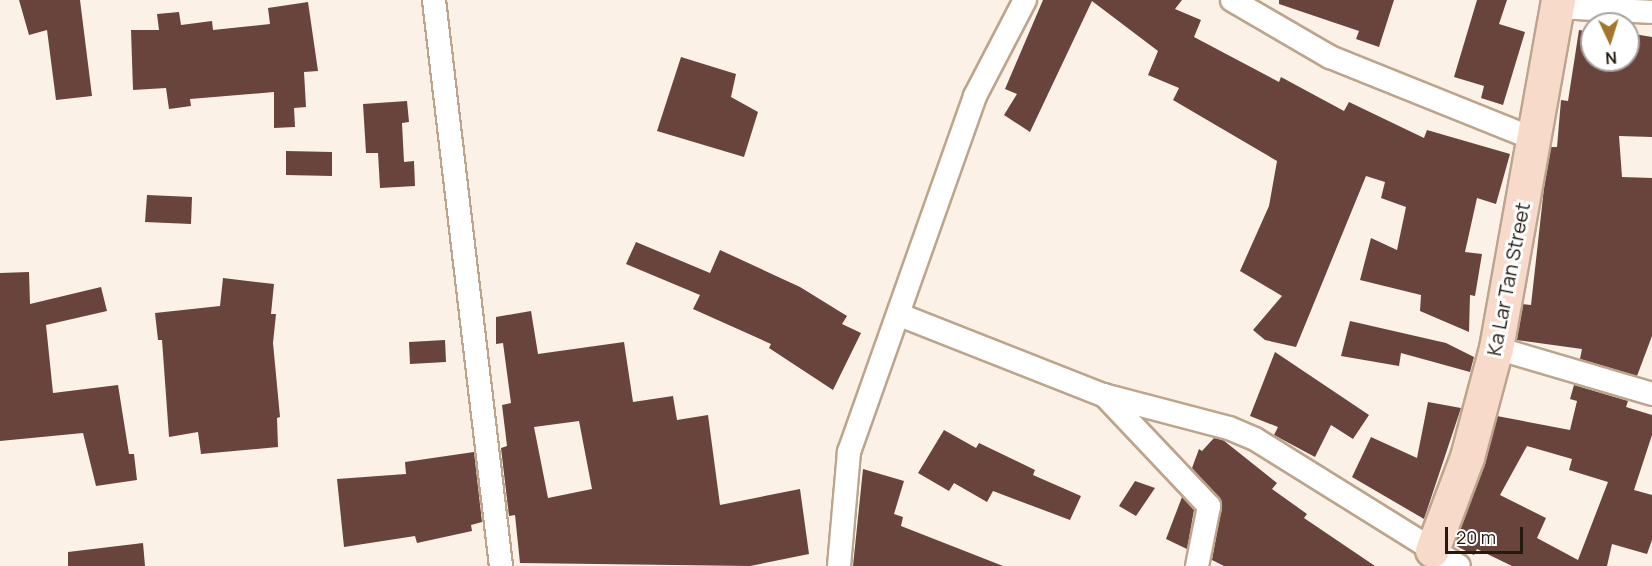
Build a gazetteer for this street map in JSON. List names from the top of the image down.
{
  "streets": {
    "street": ["Ka Lar Tan Street"]
  },
  "scale_bar": "20 m",
  "north": "bottom"
}
